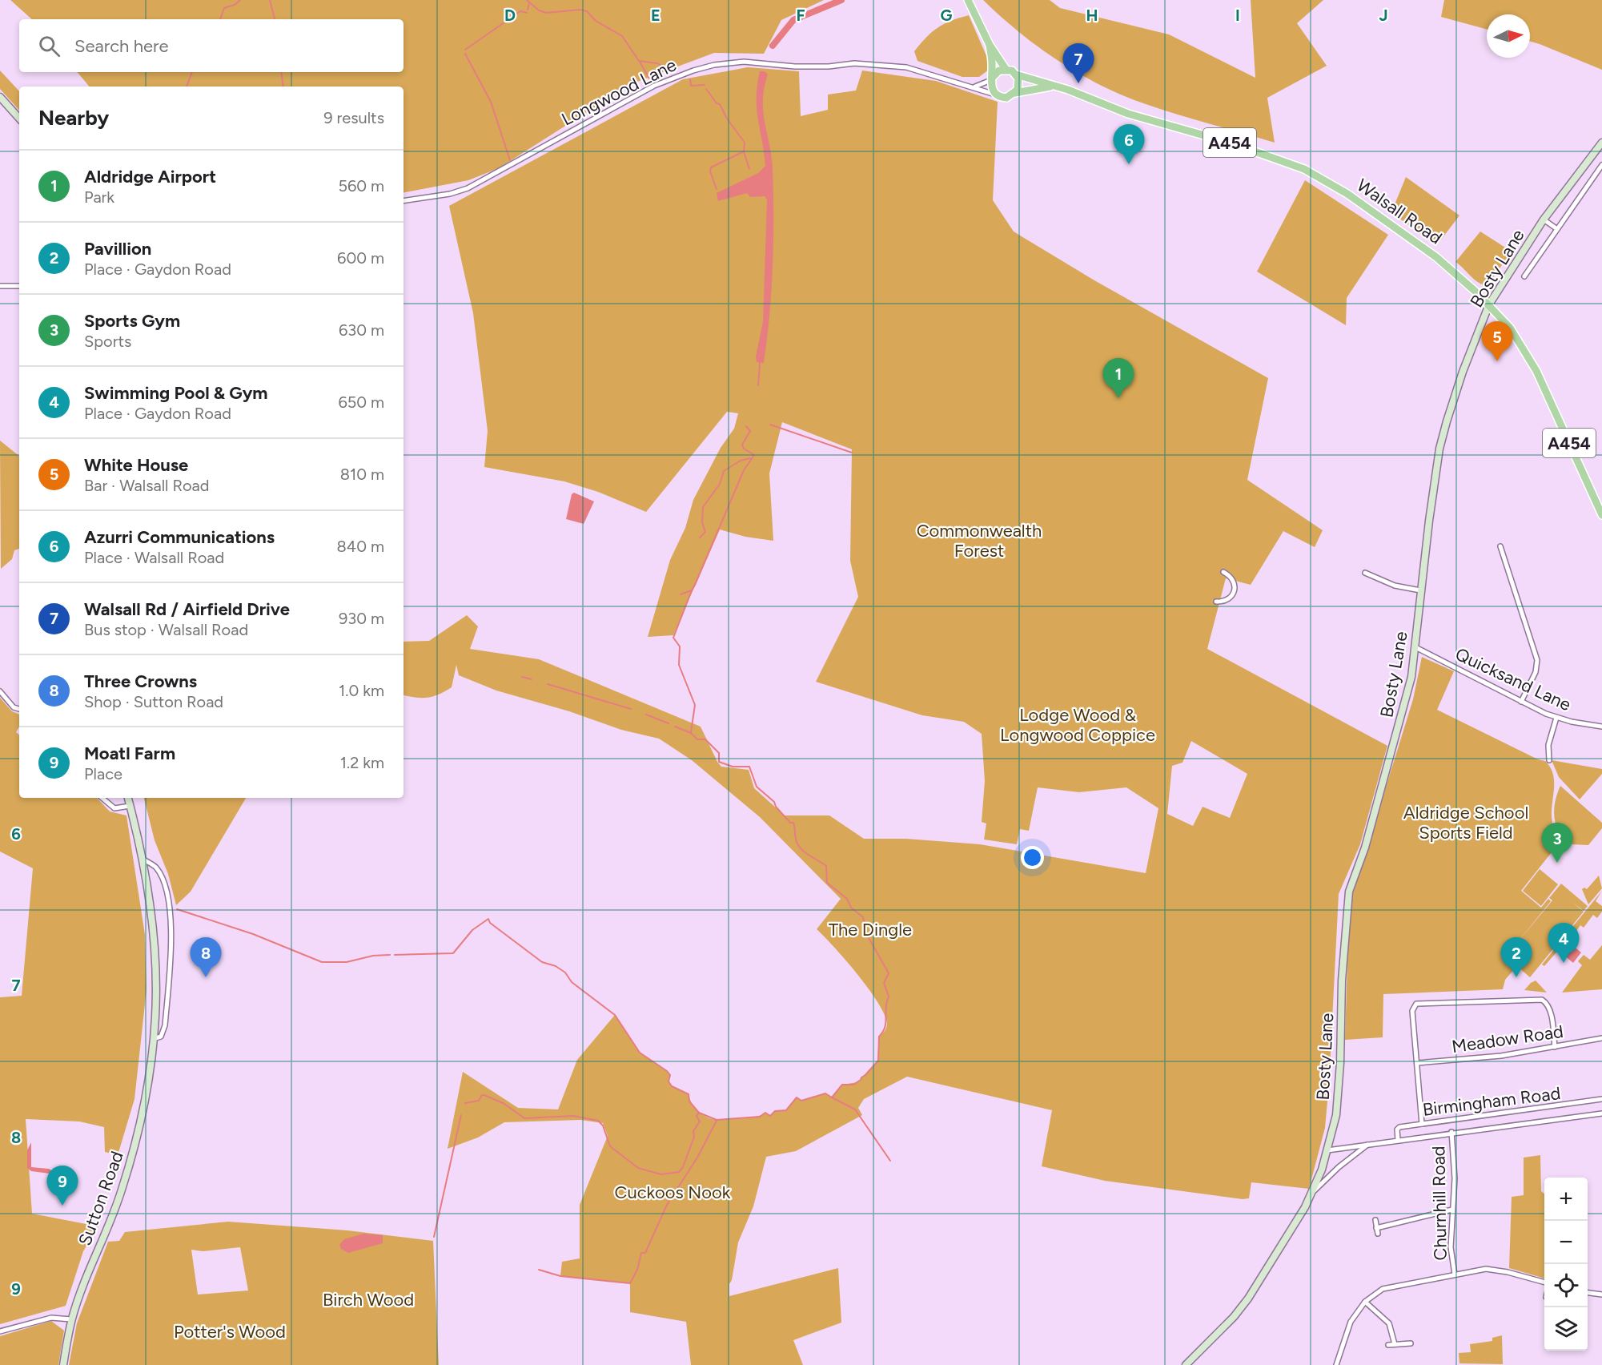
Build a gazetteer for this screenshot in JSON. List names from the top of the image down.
{
  "streets": {
    "main road": [
      "A454",
      "Walsall Road",
      "Bosty Lane",
      "Sutton Road"
    ],
    "street": [
      "Longwood Lane",
      "Quicksand Lane",
      "Meadow Road",
      "Birmingham Road",
      "Churnhill Road"
    ]
  },
  "crossings": [
    ["Longwood Lane", "Walsall Road"],
    ["Walsall Road", "Bosty Lane"],
    ["Bosty Lane", "Quicksand Lane"],
    ["Bosty Lane", "Birmingham Road"],
    ["Birmingham Road", "Churnhill Road"]
  ],
  "parks": [
    "Commonwealth Forest",
    "Lodge Wood & Longwood Coppice",
    "Aldridge School Sports Field",
    "The Dingle",
    "Cuckoos Nook",
    "Birch Wood",
    "Potter's Wood"
  ],
  "north": "right",
  "page": {
    "search": "Search here",
    "pins": [
      "7",
      "6",
      "5",
      "1",
      "3",
      "4",
      "2",
      "8",
      "9"
    ],
    "heading": ["Nearby", "9 results"],
    "list": [
      {
        "mark": "1",
        "name": "Aldridge Airport",
        "note": "Park",
        "value": "560 m"
      },
      {
        "mark": "2",
        "name": "Pavillion",
        "note": "Place · Gaydon Road",
        "value": "600 m"
      },
      {
        "mark": "3",
        "name": "Sports Gym",
        "note": "Sports",
        "value": "630 m"
      },
      {
        "mark": "4",
        "name": "Swimming Pool & Gym",
        "note": "Place · Gaydon Road",
        "value": "650 m"
      },
      {
        "mark": "5",
        "name": "White House",
        "note": "Bar · Walsall Road",
        "value": "810 m"
      },
      {
        "mark": "6",
        "name": "Azurri Communications",
        "note": "Place · Walsall Road",
        "value": "840 m"
      },
      {
        "mark": "7",
        "name": "Walsall Rd / Airfield Drive",
        "note": "Bus stop · Walsall Road",
        "value": "930 m"
      },
      {
        "mark": "8",
        "name": "Three Crowns",
        "note": "Shop · Sutton Road",
        "value": "1.0 km"
      },
      {
        "mark": "9",
        "name": "Moatl Farm",
        "note": "Place",
        "value": "1.2 km"
      }
    ],
    "map_buttons": ["+", "−"]
  },
  "grid": {
    "columns": [
      "D",
      "E",
      "F",
      "G",
      "H",
      "I",
      "J"
    ],
    "rows": [
      "6",
      "7",
      "8",
      "9"
    ]
  }
}
